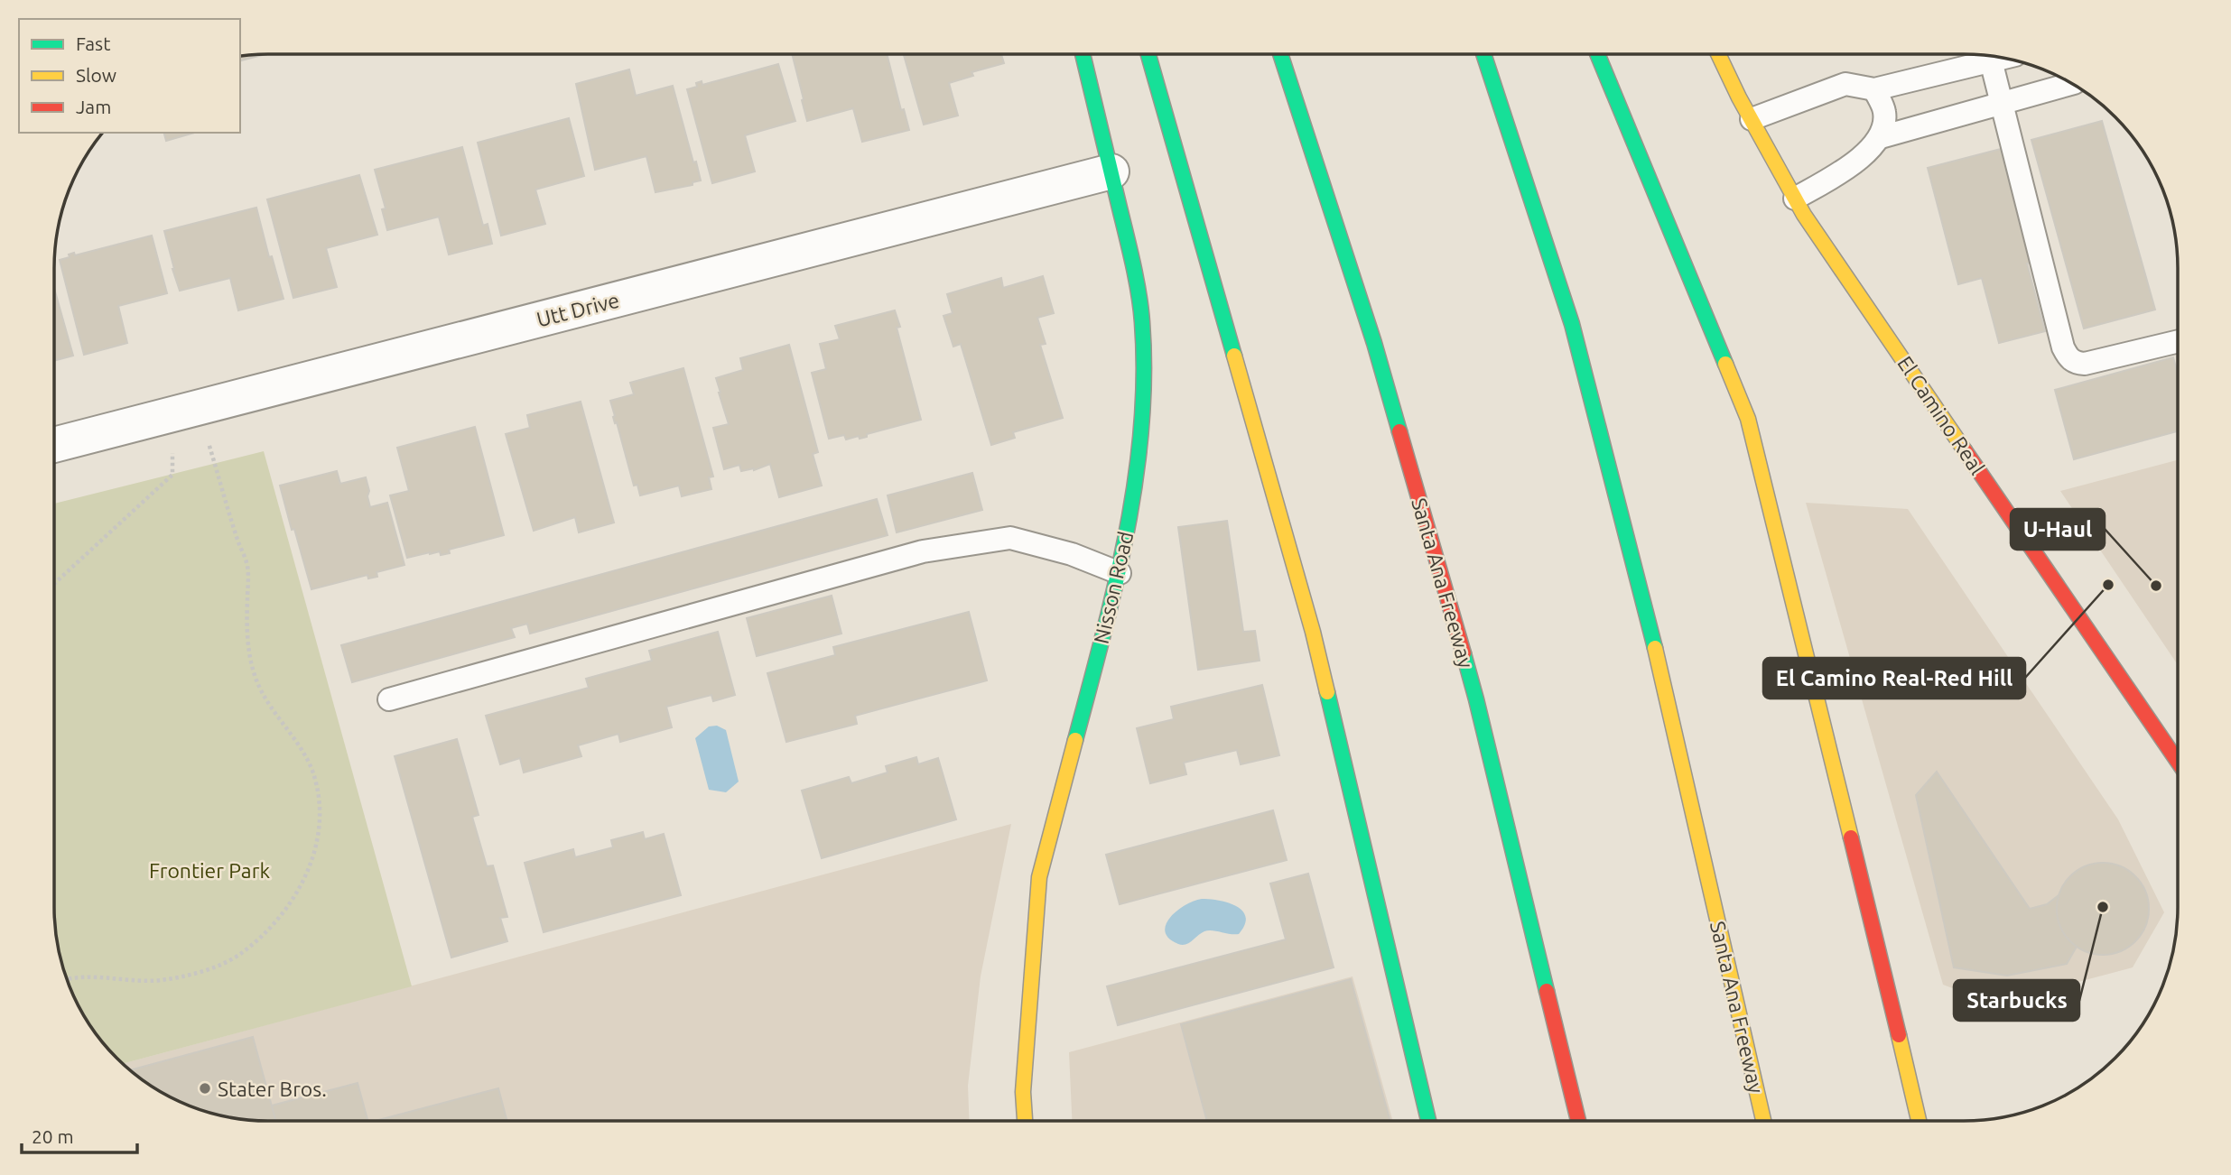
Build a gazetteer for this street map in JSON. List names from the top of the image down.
{
  "streets": {
    "main road": ["El Camino Real", "Santa Ana Freeway", "Nisson Road"],
    "street": ["Utt Drive"]
  },
  "crossings": [
    ["Utt Drive", "Nisson Road"]
  ],
  "parks": ["Frontier Park"],
  "places": [
    "El Camino Real-Red Hill",
    "U-Haul",
    "Starbucks",
    "Stater Bros."
  ],
  "legend": ["Fast", "Slow", "Jam"],
  "scale_bar": "20 m"
}
